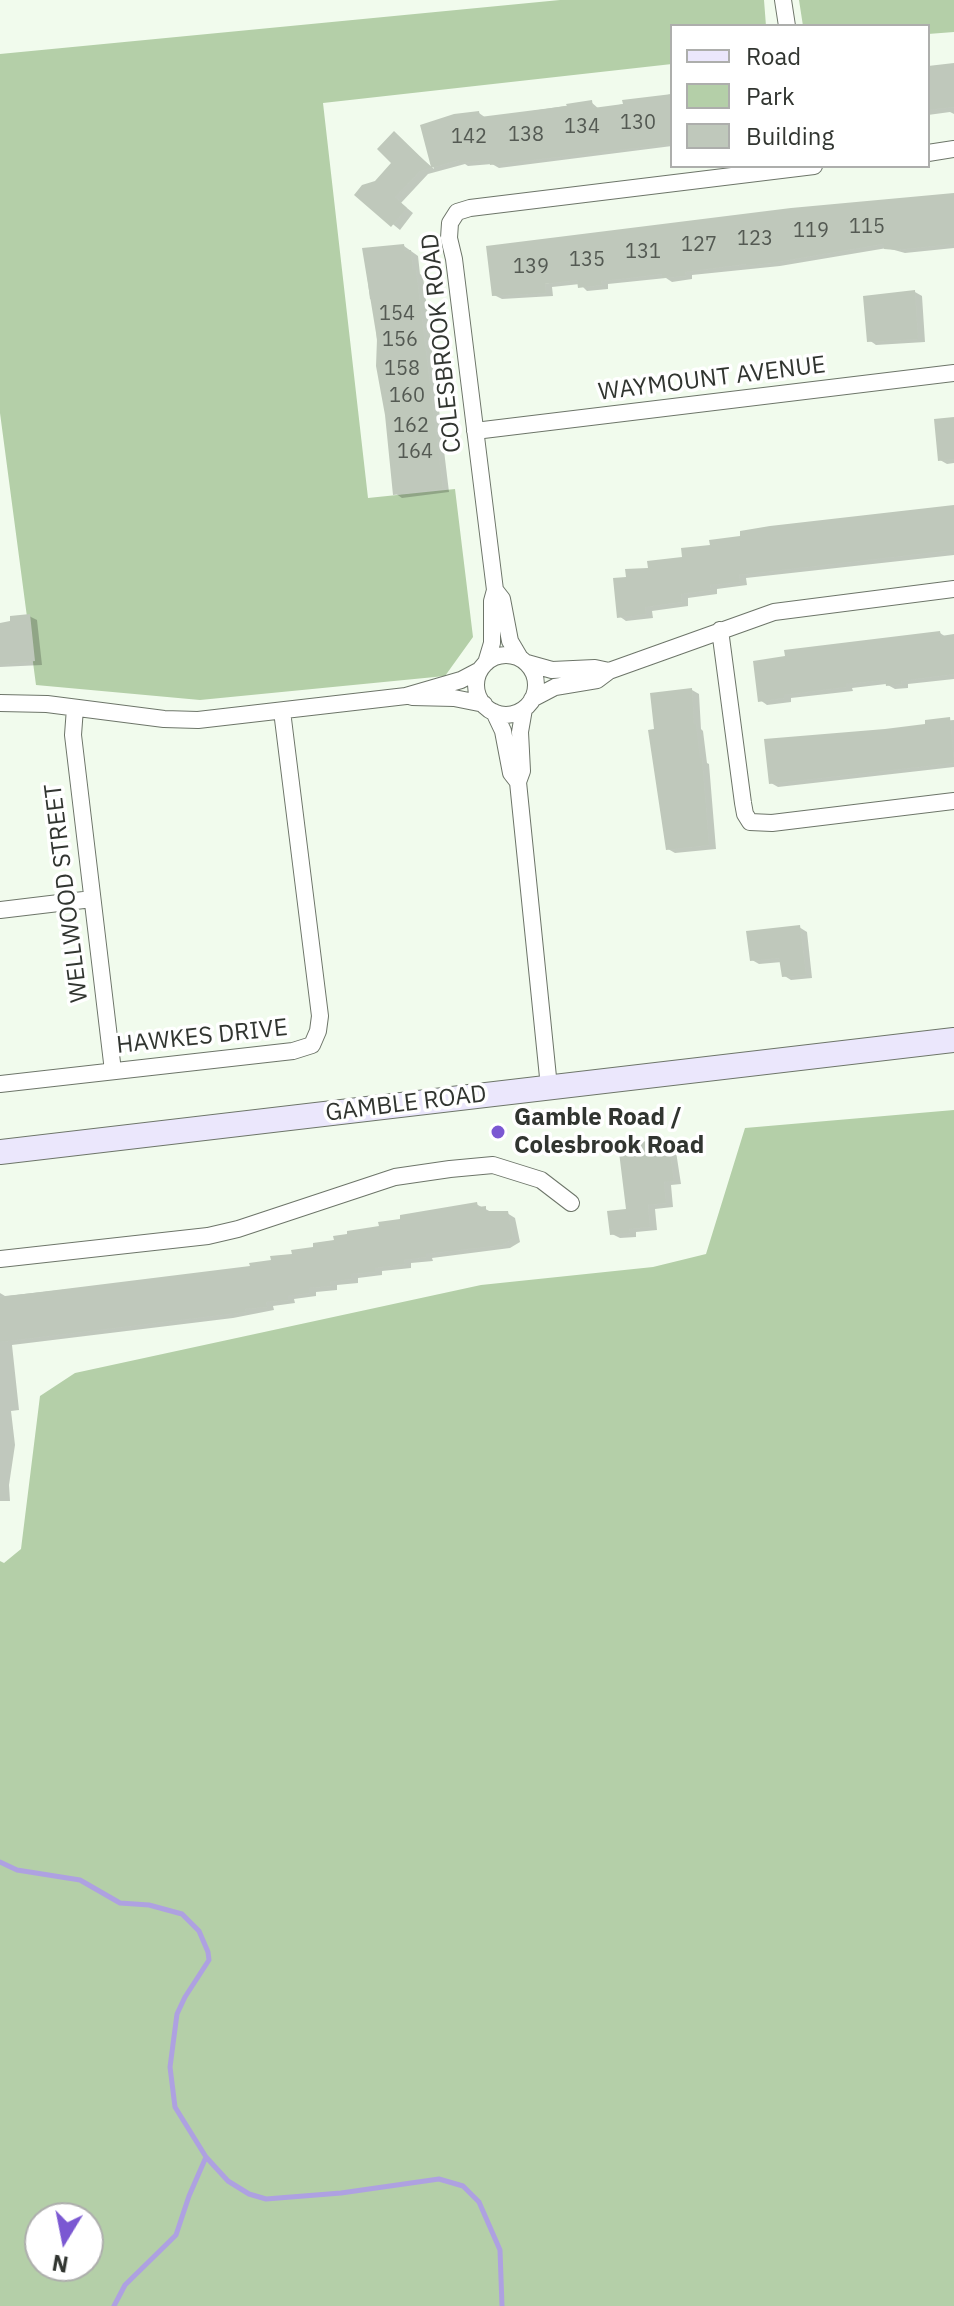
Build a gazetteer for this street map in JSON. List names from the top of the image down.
{
  "streets": {
    "main road": ["GAMBLE ROAD"],
    "street": [
      "COLESBROOK ROAD",
      "WAYMOUNT AVENUE",
      "WELLWOOD STREET",
      "HAWKES DRIVE"
    ]
  },
  "crossings": [
    ["COLESBROOK ROAD", "WAYMOUNT AVENUE"],
    ["WELLWOOD STREET", "HAWKES DRIVE"]
  ],
  "places": ["Gamble Road / Colesbrook Road"],
  "house_numbers": [
    "130",
    "134",
    "138",
    "142",
    "115",
    "119",
    "123",
    "127",
    "131",
    "135",
    "139",
    "154",
    "156",
    "158",
    "160",
    "162",
    "164"
  ],
  "legend": ["Road", "Park", "Building"],
  "north": "bottom"
}
